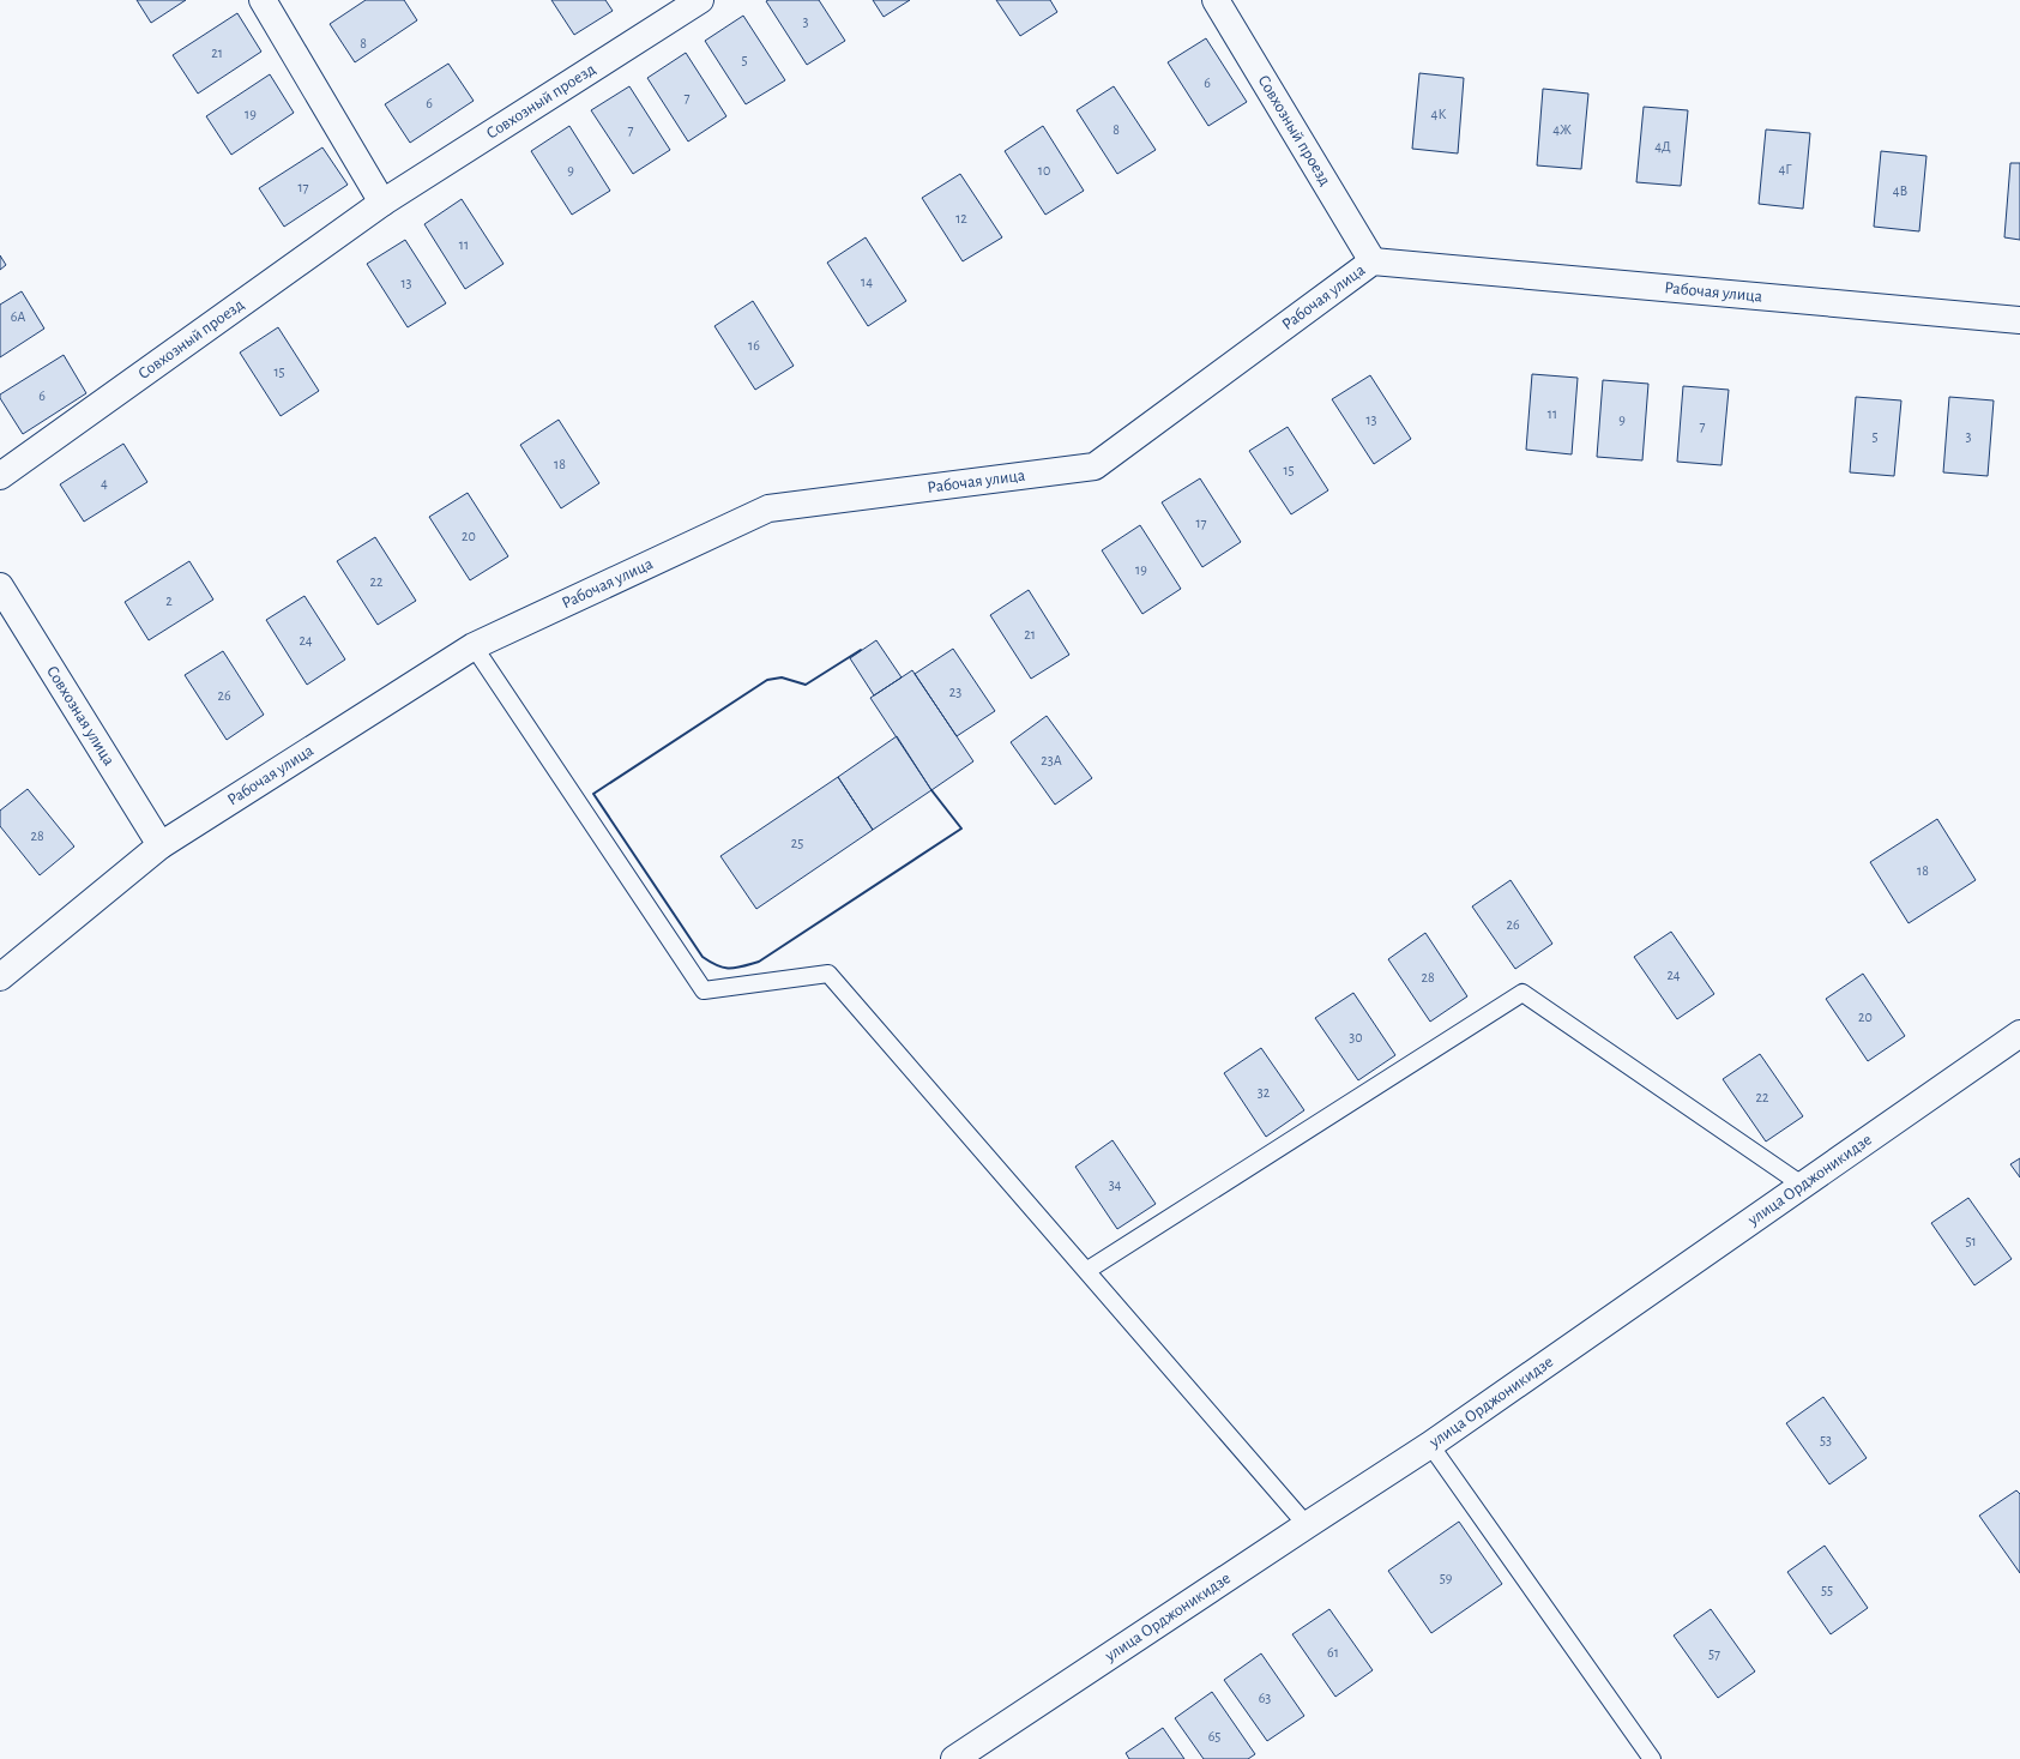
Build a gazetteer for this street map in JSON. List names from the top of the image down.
{
  "streets": {
    "street": [
      "Совхозный проезд",
      "Рабочая улица",
      "Совхозная улица",
      "улица Орджоникидзе"
    ]
  },
  "crossings": [
    ["Совхозный проезд", "Рабочая улица"],
    ["Рабочая улица", "Совхозная улица"]
  ],
  "house_numbers": [
    "3",
    "8",
    "21",
    "5",
    "6",
    "7",
    "6",
    "19",
    "4К",
    "7",
    "8",
    "4Ж",
    "4Д",
    "4Г",
    "9",
    "10",
    "17",
    "4В",
    "12",
    "11",
    "14",
    "13",
    "6А",
    "16",
    "15",
    "6",
    "11",
    "13",
    "9",
    "7",
    "5",
    "3",
    "18",
    "15",
    "4",
    "17",
    "20",
    "19",
    "22",
    "2",
    "21",
    "24",
    "23",
    "26",
    "23А",
    "28",
    "25",
    "18",
    "26",
    "24",
    "28",
    "20",
    "30",
    "32",
    "22",
    "34",
    "51",
    "53",
    "59",
    "55",
    "61",
    "57",
    "63",
    "65"
  ]
}
